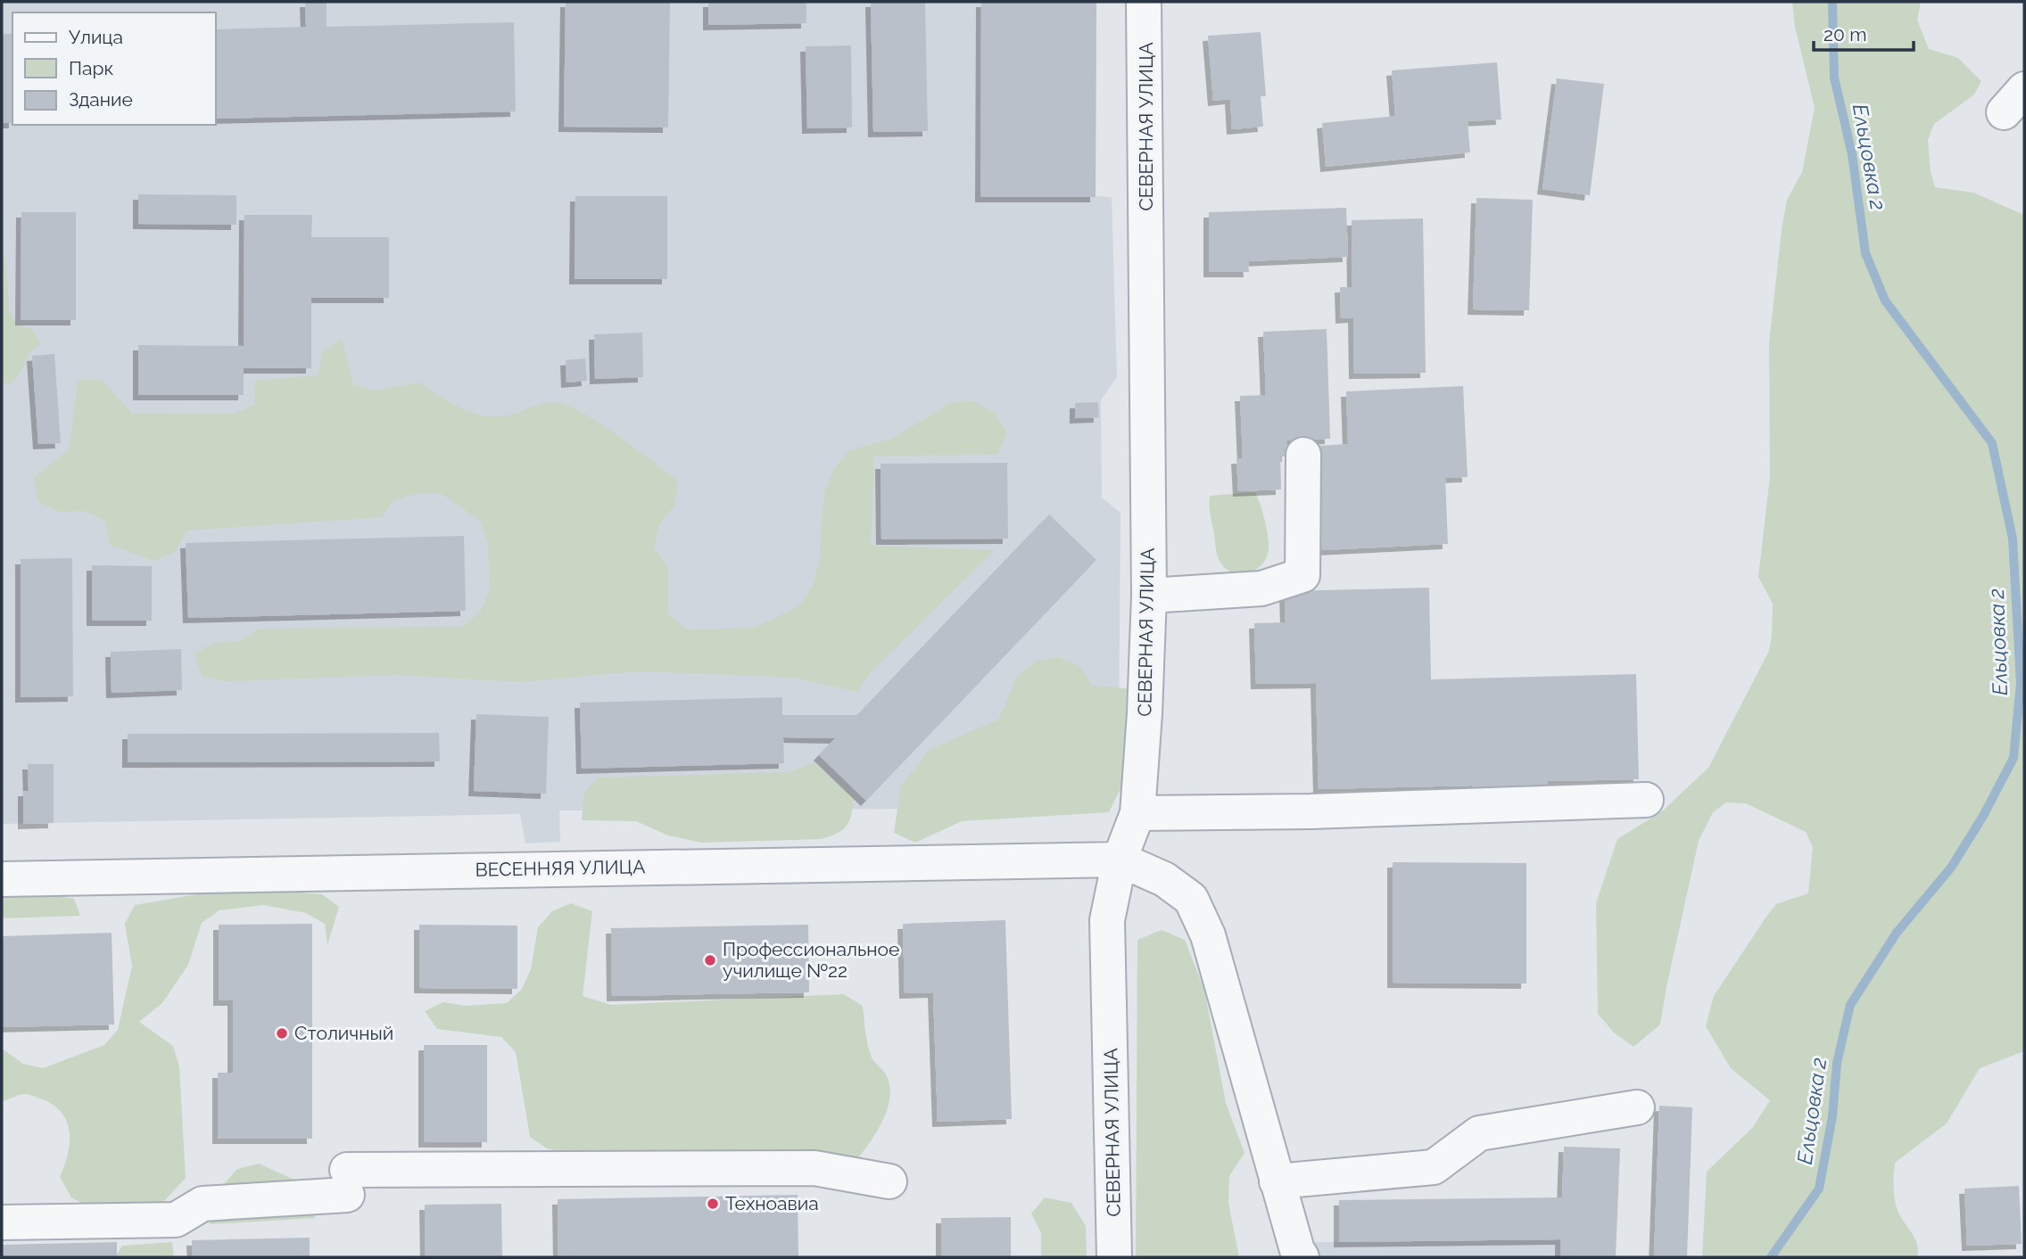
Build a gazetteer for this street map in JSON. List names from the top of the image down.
{
  "streets": {
    "street": ["СЕВЕРНАЯ УЛИЦА", "ВЕСЕННЯЯ УЛИЦА"]
  },
  "crossings": [
    ["СЕВЕРНАЯ УЛИЦА", "ВЕСЕННЯЯ УЛИЦА"]
  ],
  "water": ["Ельцовка 2"],
  "places": ["Профессиональное училище №22", "Столичный", "Техноавиа"],
  "legend": ["Улица", "Парк", "Здание"],
  "scale_bar": "20 m"
}
